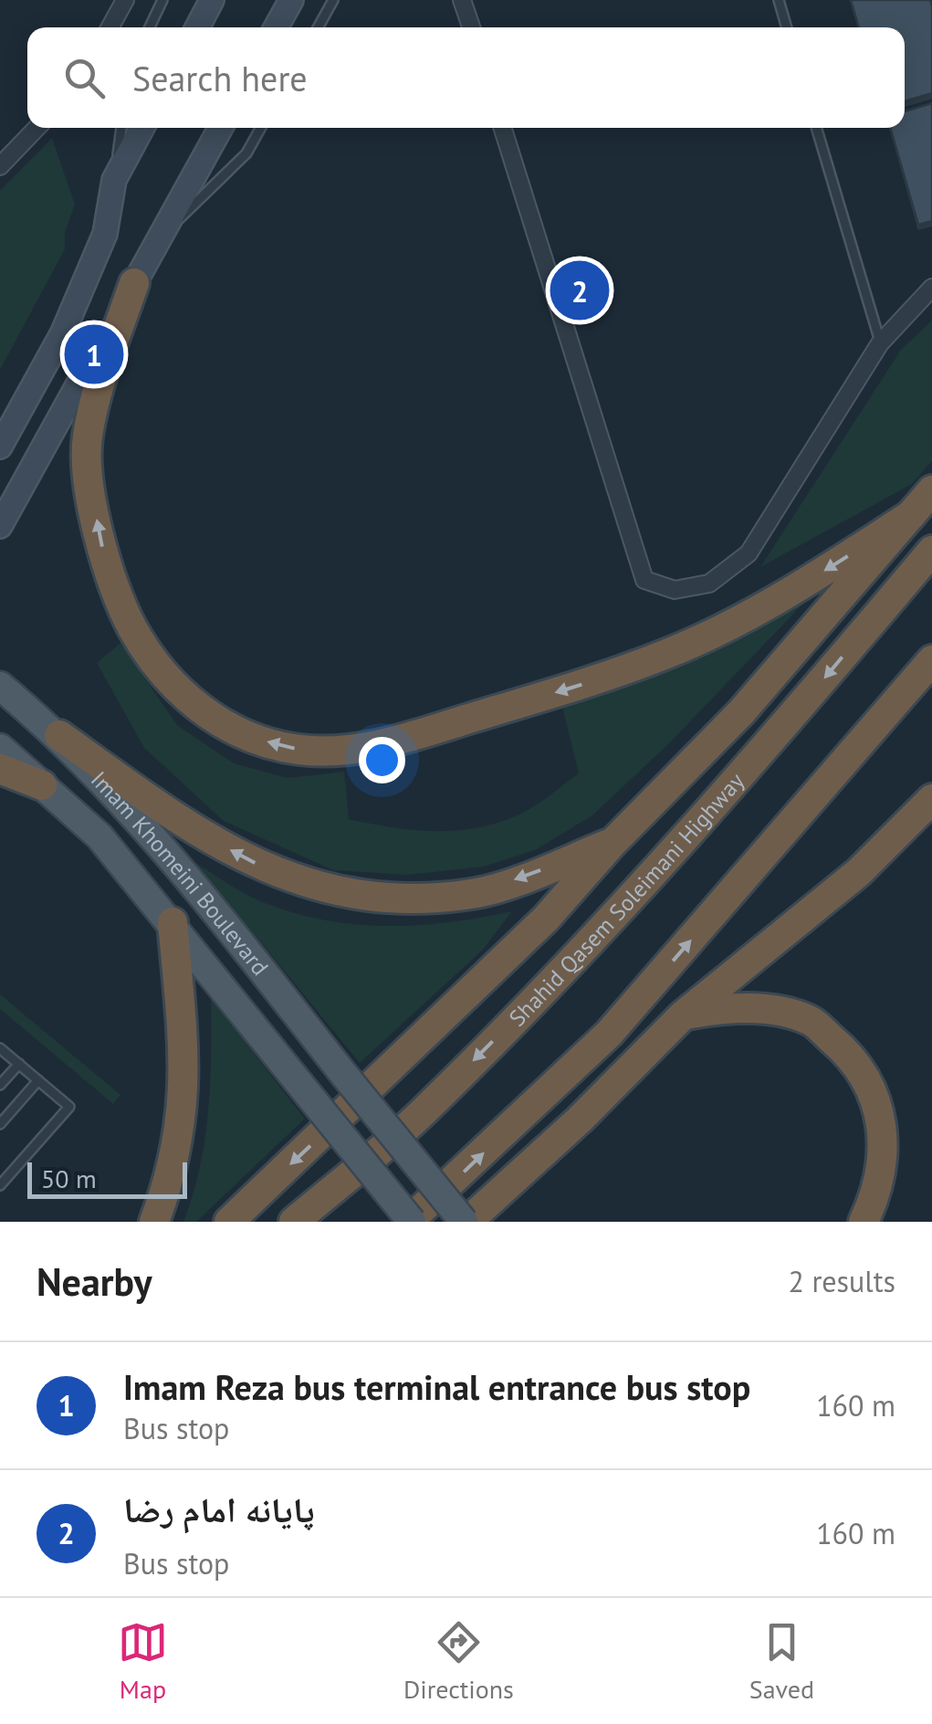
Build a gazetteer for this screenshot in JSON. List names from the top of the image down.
{
  "streets": {
    "highway": ["Shahid Qasem Soleimani Highway"],
    "main road": ["Imam Khomeini Boulevard"]
  },
  "scale_bar": "50 m",
  "page": {
    "search": "Search here",
    "pins": ["2", "1"],
    "scale": "50 m",
    "heading": ["Nearby", "2 results"],
    "list": [
      {
        "mark": "1",
        "name": "Imam Reza bus terminal entrance bus stop",
        "note": "Bus stop",
        "value": "160 m"
      },
      {
        "mark": "2",
        "name": "پایانه امام رضا",
        "note": "Bus stop",
        "value": "160 m"
      }
    ],
    "nav": ["Map", "Directions", "Saved"]
  }
}
